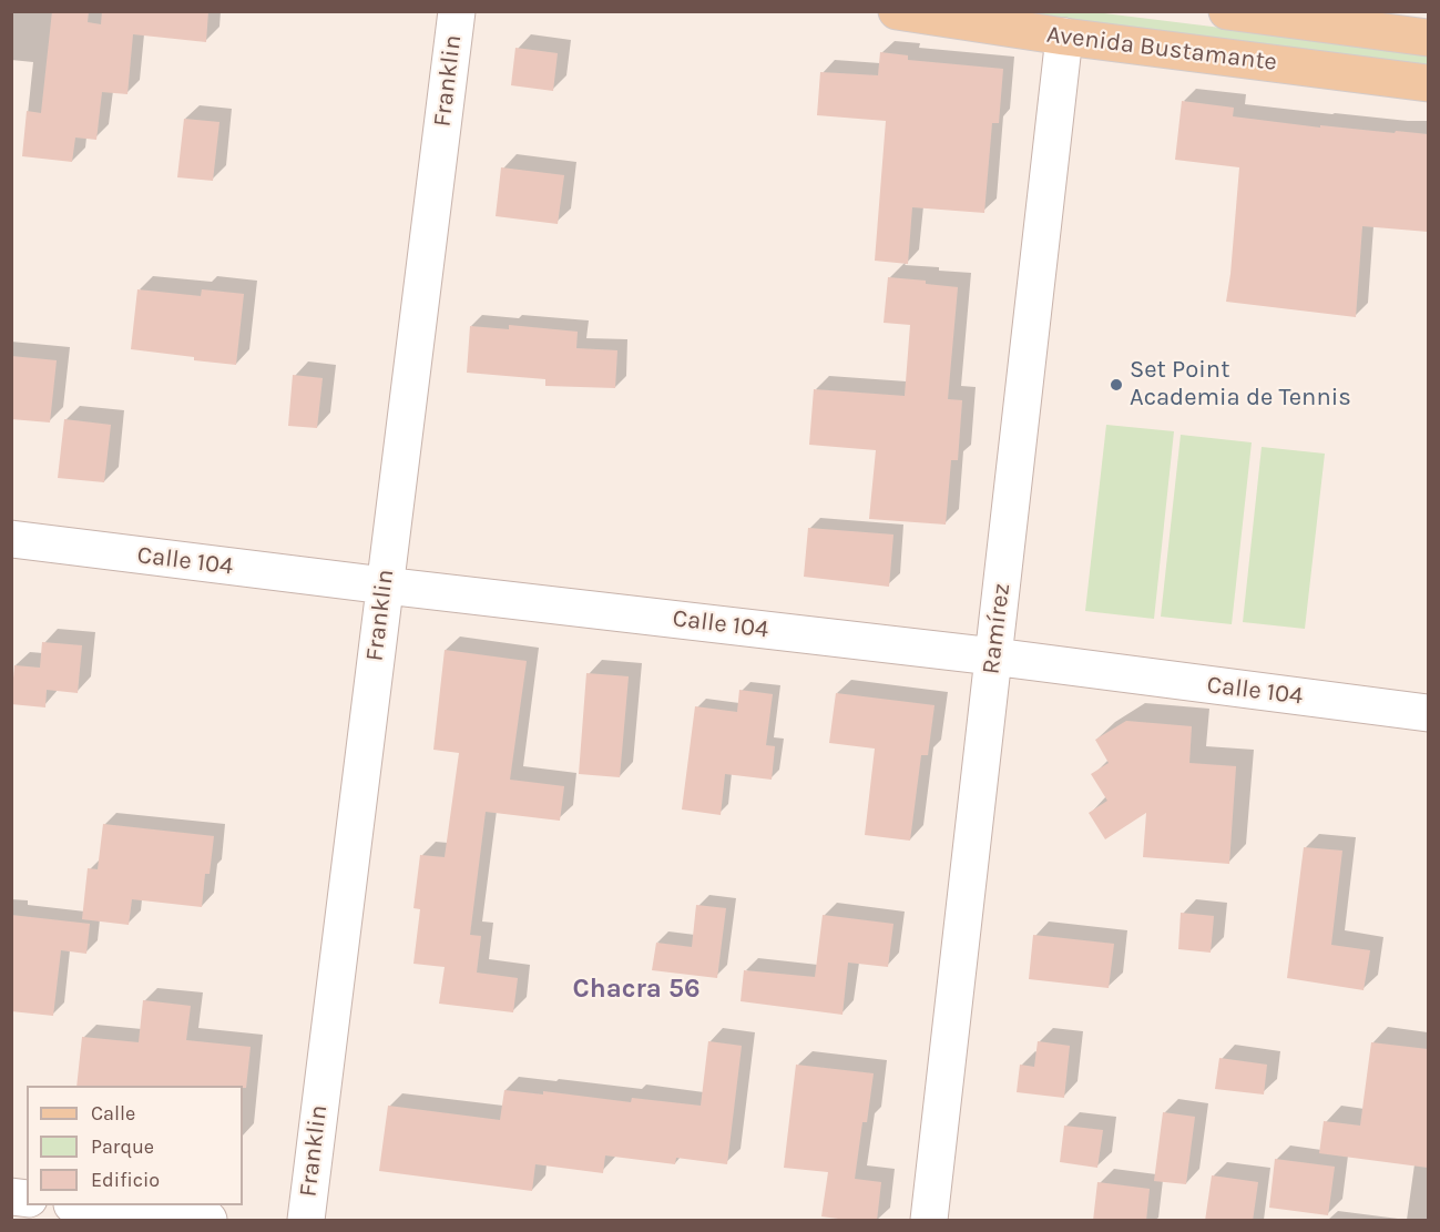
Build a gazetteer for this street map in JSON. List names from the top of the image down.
{
  "streets": {
    "main road": ["Avenida Bustamante"],
    "street": ["Franklin", "Calle 104", "Ramírez"]
  },
  "crossings": [
    ["Avenida Bustamante", "Ramírez"],
    ["Franklin", "Calle 104"],
    ["Calle 104", "Ramírez"]
  ],
  "districts": ["Chacra 56"],
  "places": ["Set Point Academia de Tennis"],
  "legend": ["Calle", "Parque", "Edificio"]
}
